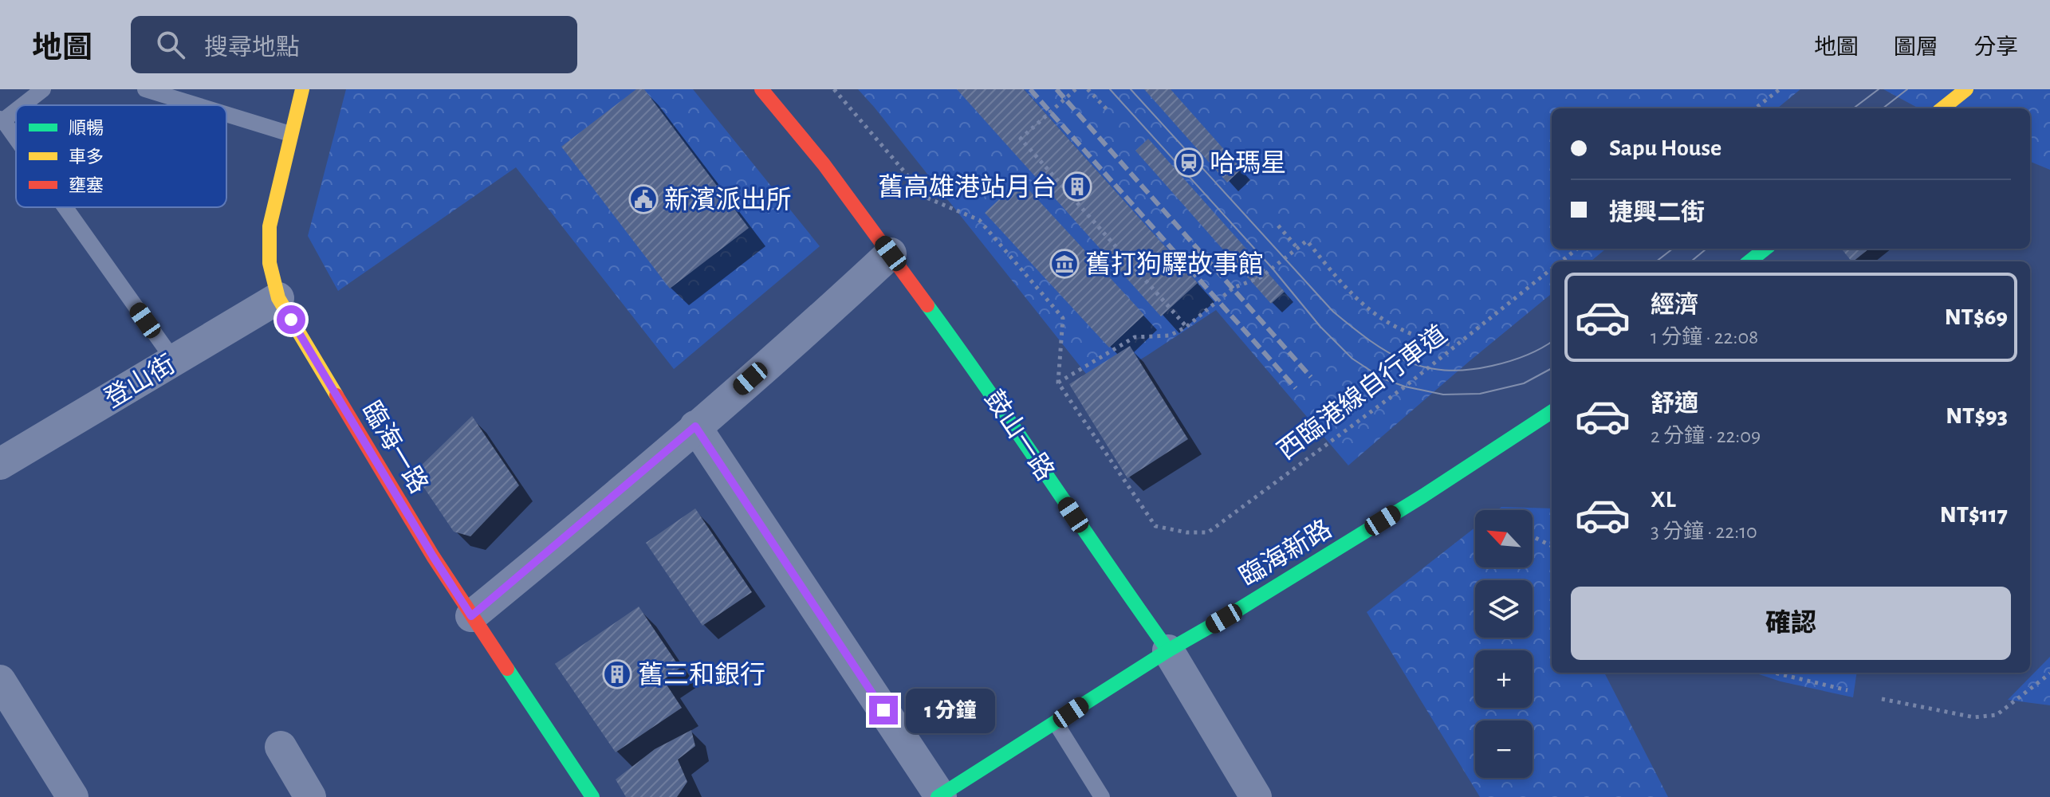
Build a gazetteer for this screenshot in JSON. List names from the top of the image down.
{
  "streets": {
    "street": [
      "登山街",
      "鼓山一路",
      "臨海一路",
      "臨海新路"
    ],
    "path": ["西臨港線自行車道"]
  },
  "crossings": [
    ["登山街", "臨海一路"],
    ["鼓山一路", "臨海新路"]
  ],
  "places": {
    "station": ["哈瑪星"],
    "building": ["舊高雄港站月台", "舊三和銀行"],
    "public building": ["新濱派出所"],
    "museum": ["舊打狗驛故事館"]
  },
  "legend": ["順暢", "車多", "壅塞"],
  "north": "top left",
  "page": {
    "header": "地圖",
    "search": "搜尋地點",
    "nav": ["地圖", "圖層", "分享"],
    "banner": ["Sapu House", "捷興二街"],
    "list": [
      {
        "name": "經濟",
        "note": "1 分鐘 · 22:08",
        "value": "NT$69"
      },
      {
        "name": "舒適",
        "note": "2 分鐘 · 22:09",
        "value": "NT$93"
      },
      {
        "name": "XL",
        "note": "3 分鐘 · 22:10",
        "value": "NT$117"
      }
    ],
    "map_buttons": ["+", "−"],
    "buttons": "確認",
    "bubble": "1 分鐘"
  }
}
